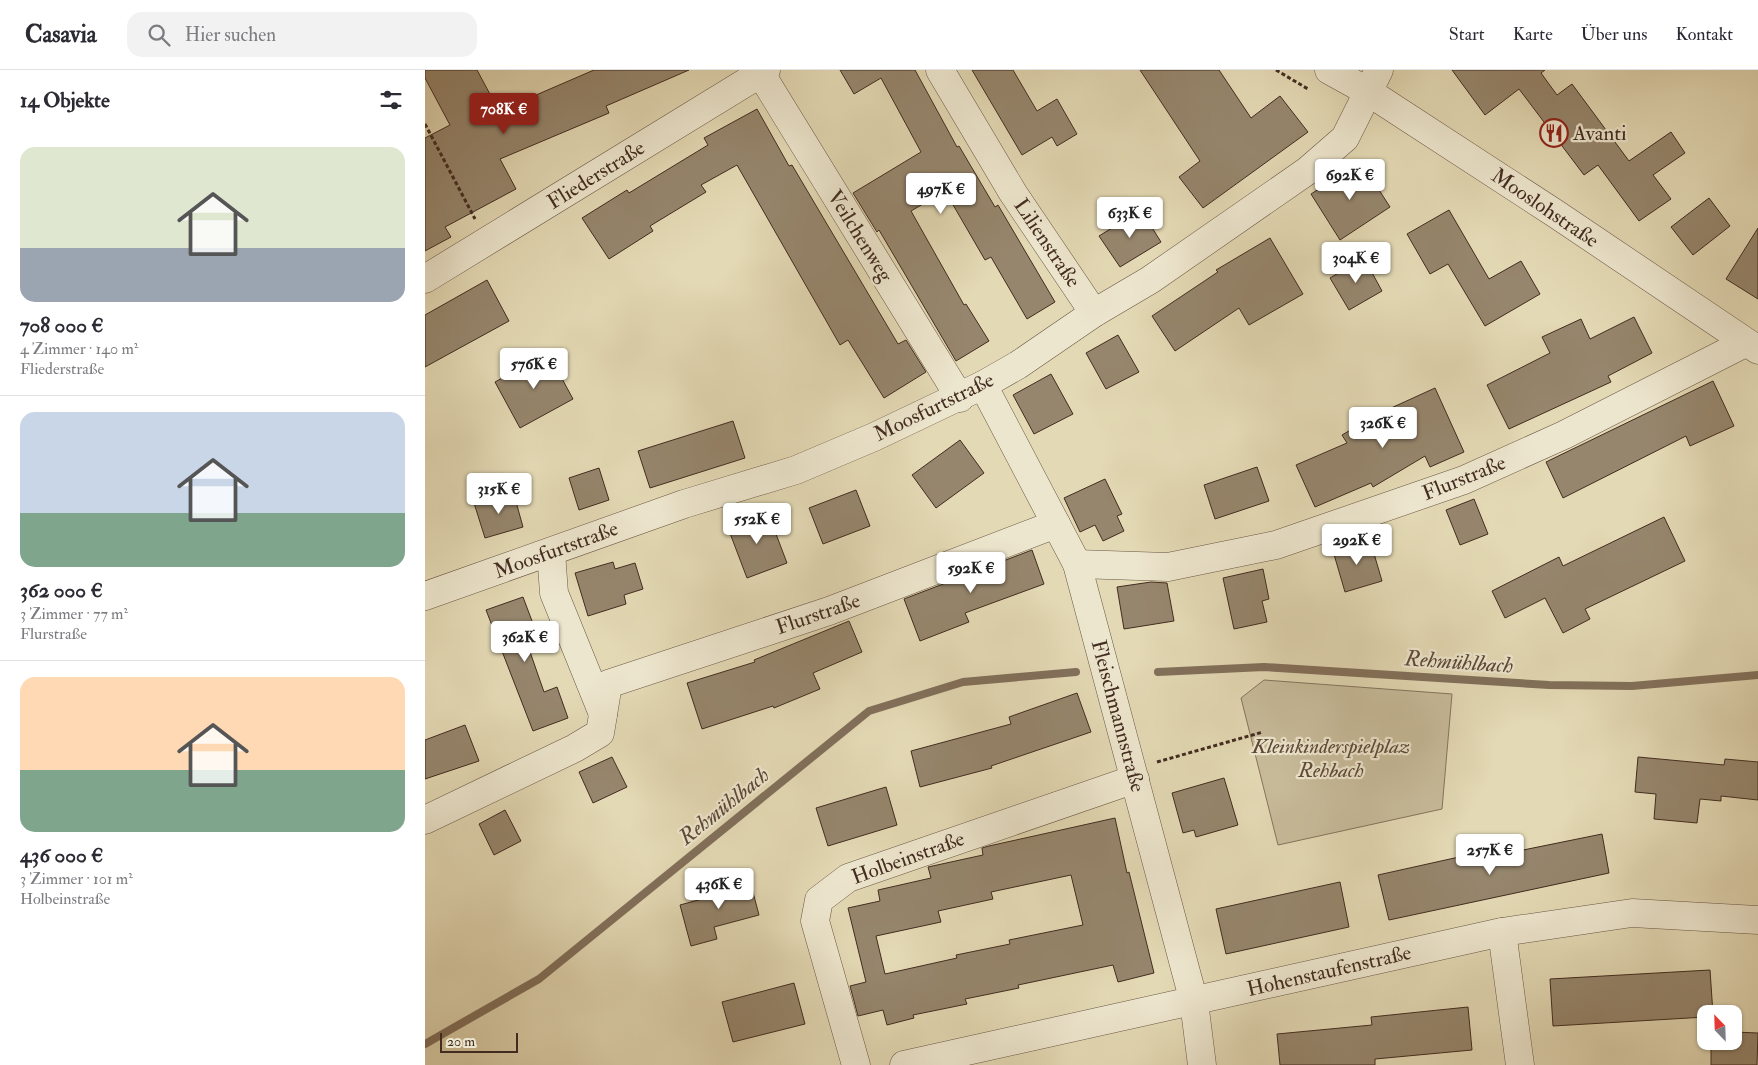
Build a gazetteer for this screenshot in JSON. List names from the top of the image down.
{
  "streets": {
    "street": [
      "Fliederstraße",
      "Mooslohstraße",
      "Veilchenweg",
      "Lilienstraße",
      "Moosfurtstraße",
      "Flurstraße",
      "Fleischmannstraße",
      "Holbeinstraße",
      "Hohenstaufenstraße"
    ]
  },
  "crossings": [
    ["Fliederstraße", "Veilchenweg"],
    ["Mooslohstraße", "Moosfurtstraße"],
    ["Mooslohstraße", "Flurstraße"],
    ["Veilchenweg", "Moosfurtstraße"],
    ["Lilienstraße", "Moosfurtstraße"],
    ["Moosfurtstraße", "Fleischmannstraße"],
    ["Flurstraße", "Fleischmannstraße"],
    ["Fleischmannstraße", "Holbeinstraße"],
    ["Fleischmannstraße", "Hohenstaufenstraße"]
  ],
  "water": ["Rehmühlbach"],
  "parks": ["Kleinkinderspielplaz Rehbach"],
  "places": {
    "restaurant": ["Avanti"]
  },
  "scale_bar": "20 m",
  "north": "top left",
  "page": {
    "header": "Casavia",
    "search": "Hier suchen",
    "nav": [
      "Start",
      "Karte",
      "Über uns",
      "Kontakt"
    ],
    "heading": "14 Objekte",
    "price": [
      "708K €",
      "692K €",
      "497K €",
      "633K €",
      "304K €",
      "576K €",
      "326K €",
      "315K €",
      "552K €",
      "292K €",
      "592K €",
      "362K €",
      "257K €",
      "436K €"
    ],
    "list": [
      {
        "name": "708 000 €",
        "note": "4 Zimmer · 140 m² · Fliederstraße"
      },
      {
        "name": "362 000 €",
        "note": "3 Zimmer · 77 m² · Flurstraße"
      },
      {
        "name": "436 000 €",
        "note": "3 Zimmer · 101 m² · Holbeinstraße"
      }
    ],
    "scale": "20 m"
  }
}
